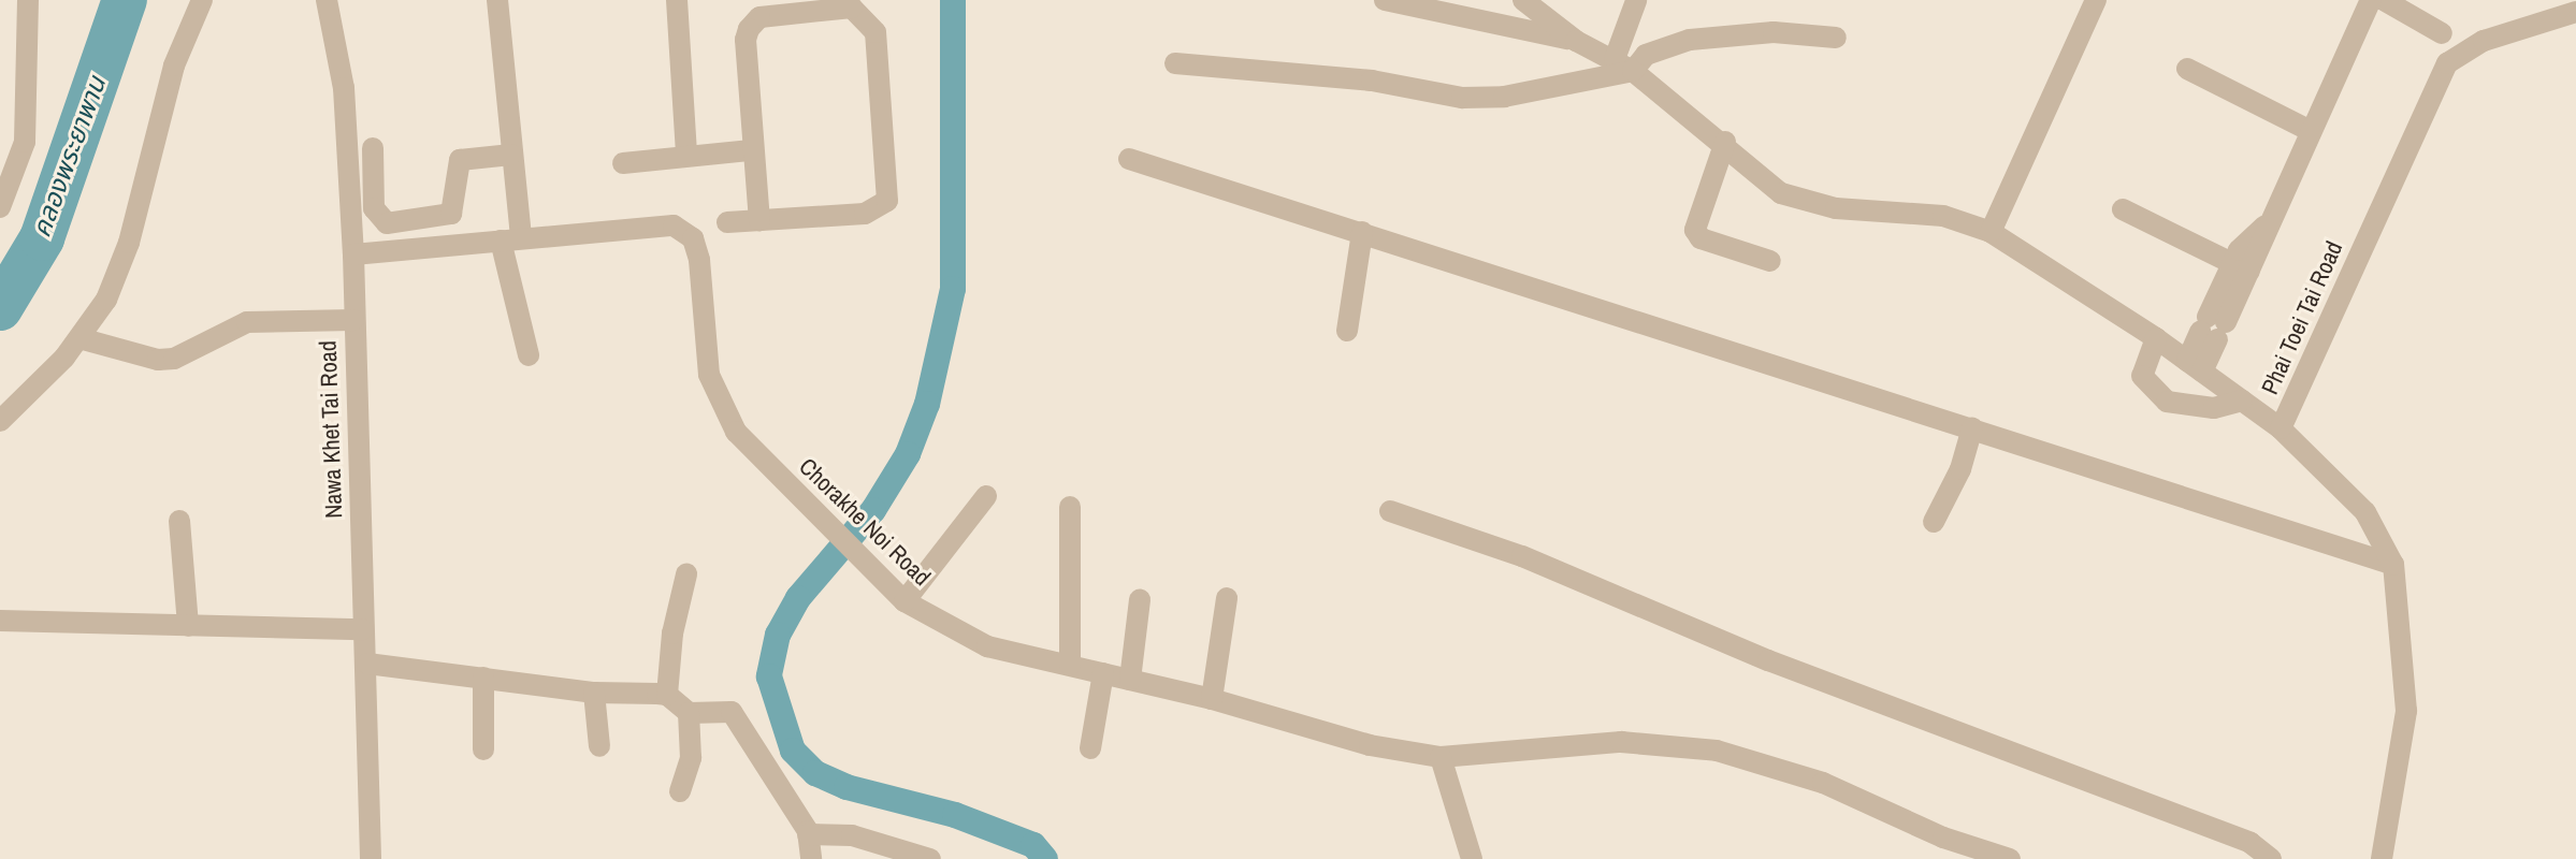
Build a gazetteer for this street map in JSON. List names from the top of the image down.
{
  "streets": {
    "street": ["Phai Toei Tai Road", "Nawa Khet Tai Road", "Chorakhe Noi Road"]
  },
  "water": ["คลองพระยาพาน"]
}
